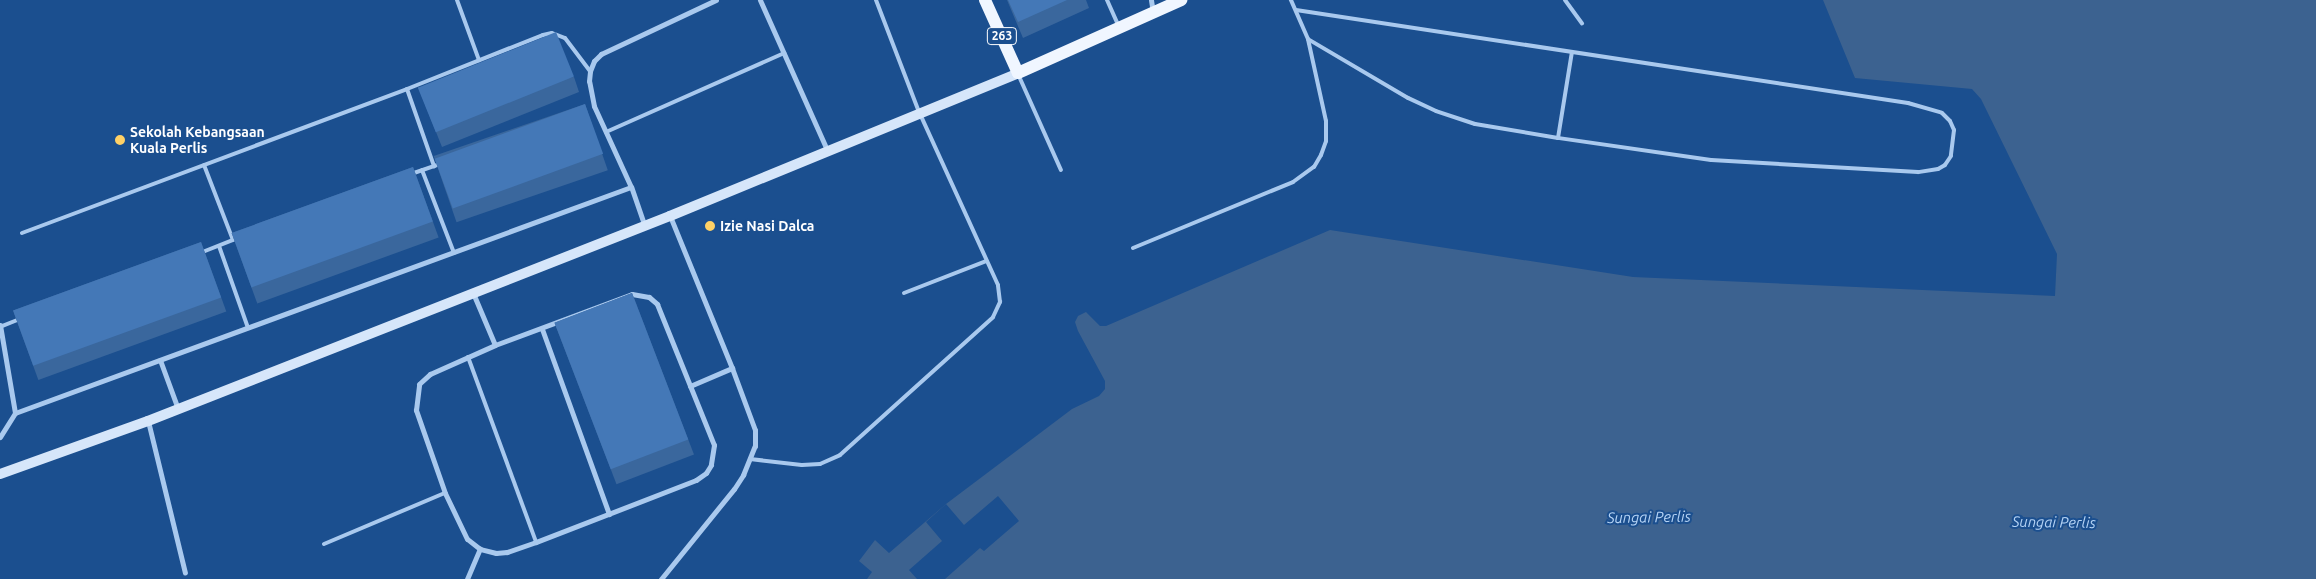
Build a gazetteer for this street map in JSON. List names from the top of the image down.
{
  "streets": {
    "main road": ["263"]
  },
  "water": ["Sungai Perlis"],
  "places": ["Sekolah Kebangsaan Kuala Perlis", "Izie Nasi Dalca"]
}
